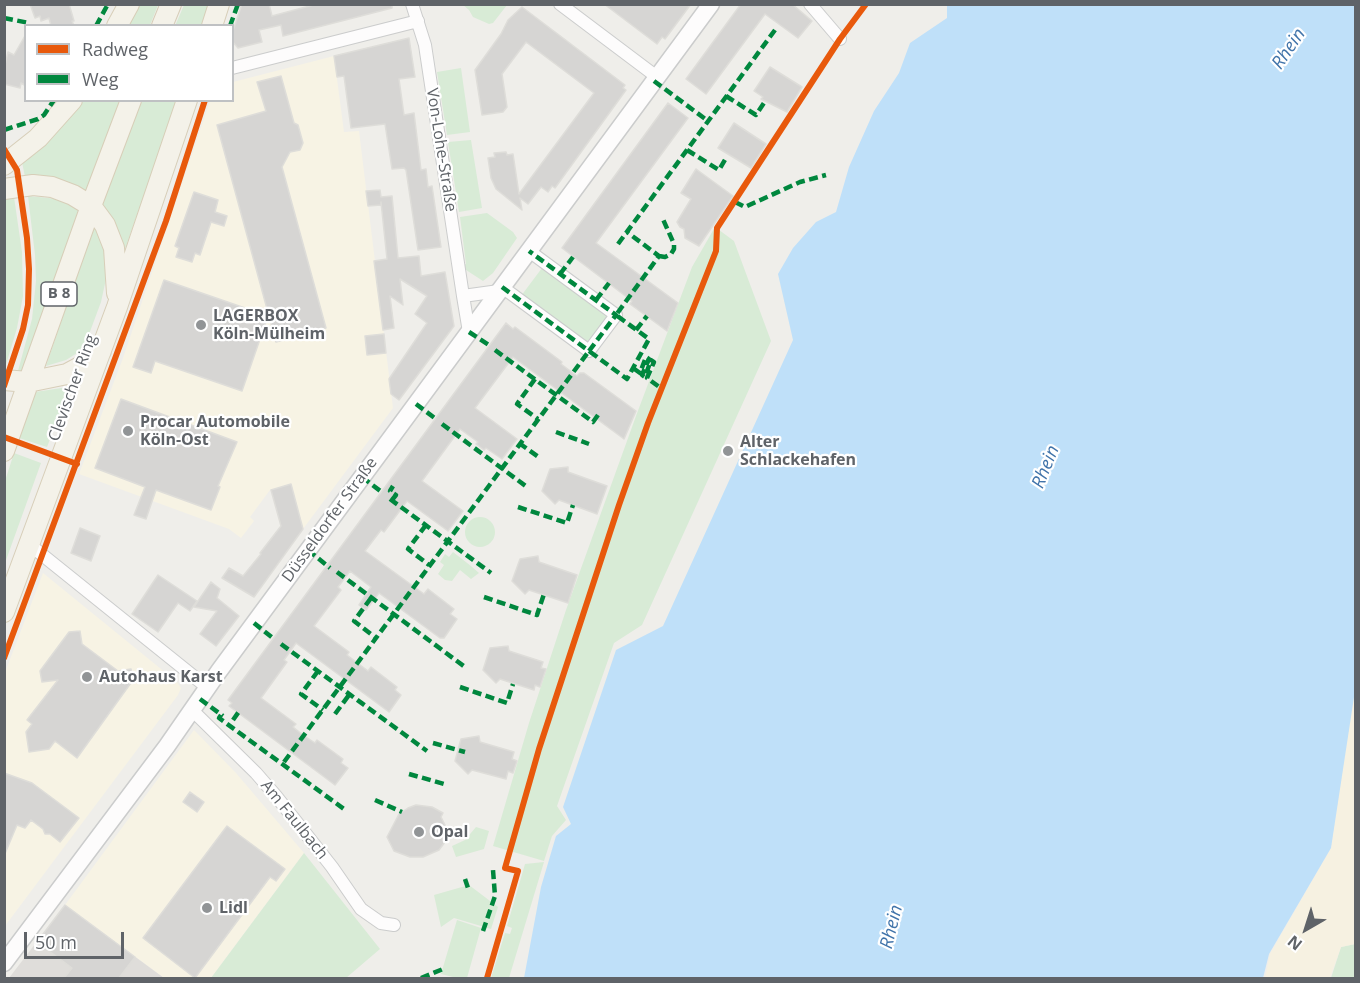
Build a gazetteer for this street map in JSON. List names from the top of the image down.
{
  "streets": {
    "main road": ["B 8", "Clevischer Ring"],
    "street": ["Von-Lohe-Straße", "Düsseldorfer Straße", "Am Faulbach"]
  },
  "crossings": [
    ["Von-Lohe-Straße", "Düsseldorfer Straße"],
    ["Düsseldorfer Straße", "Am Faulbach"]
  ],
  "water": ["Rhein"],
  "places": [
    "LAGERBOX Köln-Mülheim",
    "Procar Automobile Köln-Ost",
    "Alter Schlackehafen",
    "Autohaus Karst",
    "Opal",
    "Lidl"
  ],
  "legend": ["Radweg", "Weg"],
  "scale_bar": "50 m",
  "north": "bottom left"
}
